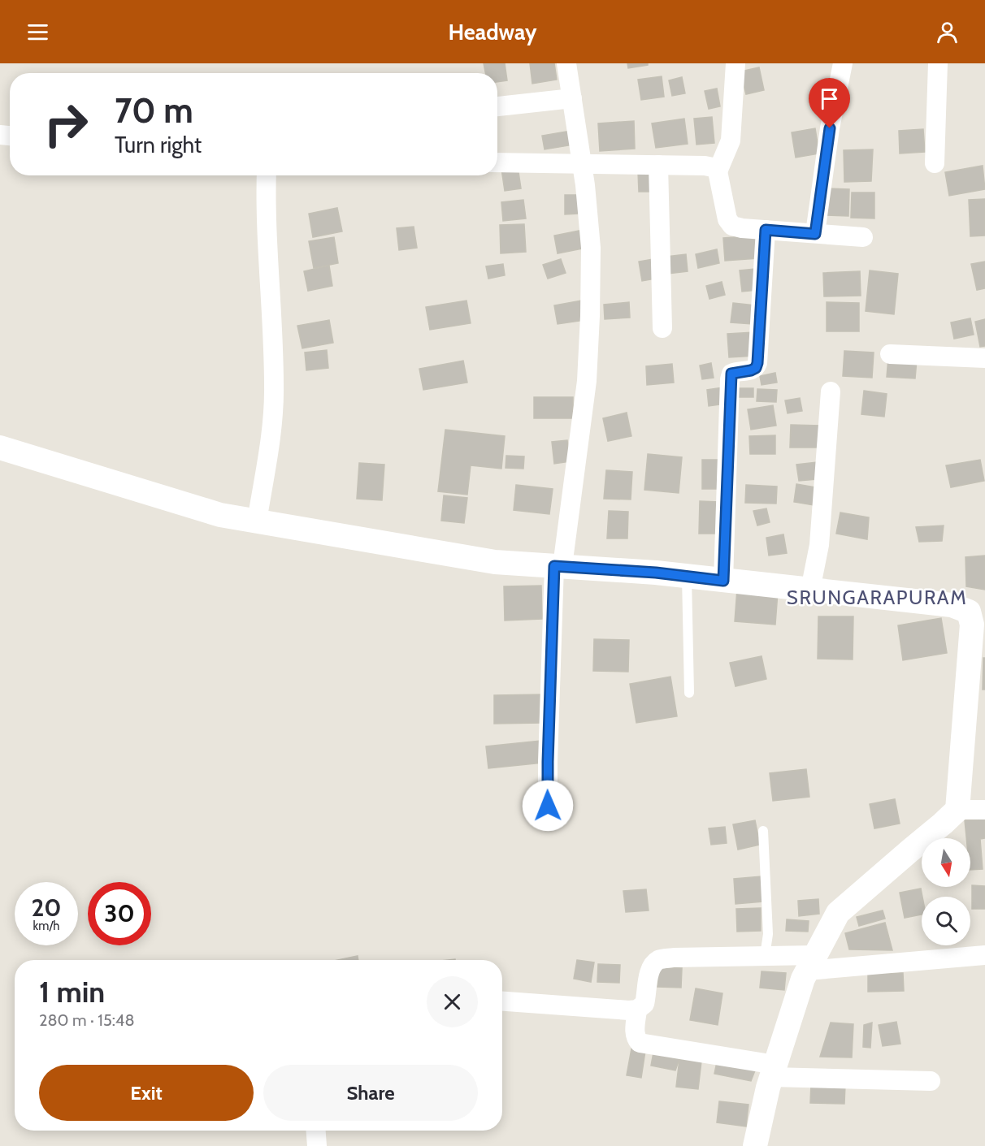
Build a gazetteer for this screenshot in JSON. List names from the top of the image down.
{
  "districts": ["SRUNGARAPURAM"],
  "north": "bottom",
  "page": {
    "header": "Headway",
    "turn": ["70 m", "Turn right"],
    "speed": "20 km/h",
    "limit": "30",
    "heading": ["1 min", "280 m · 15:48"],
    "buttons": ["Exit", "Share"]
  }
}
